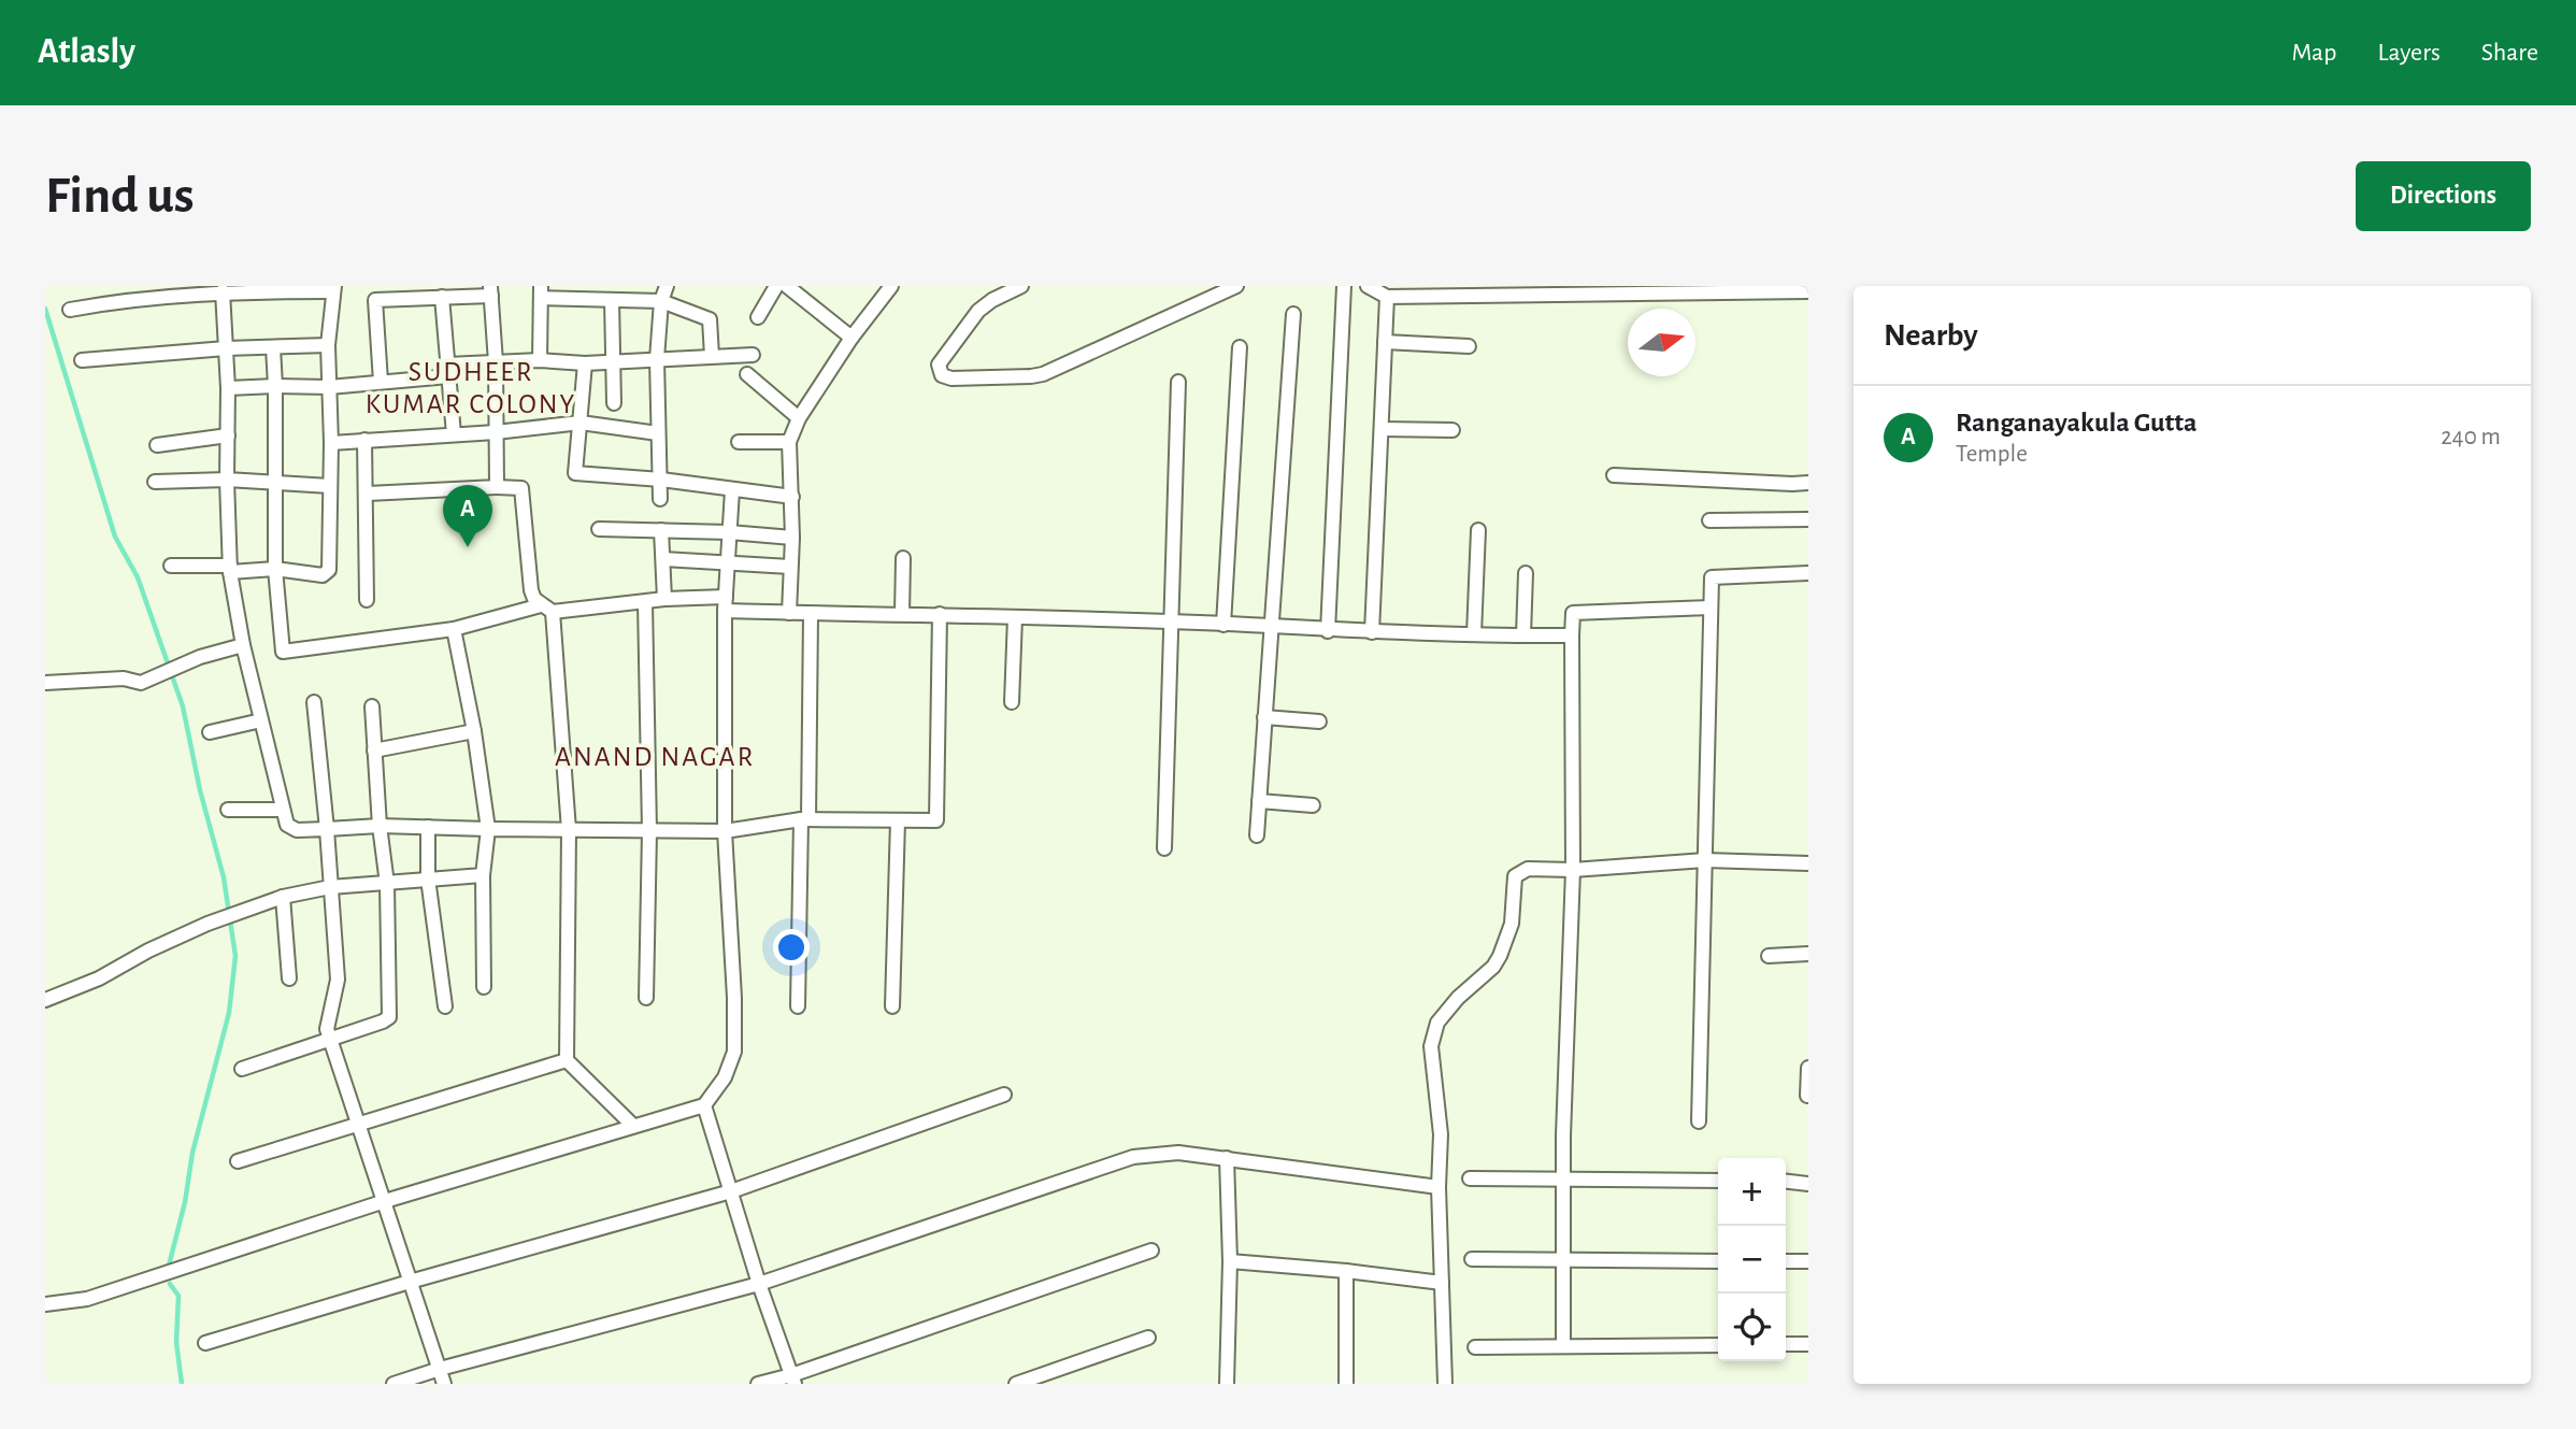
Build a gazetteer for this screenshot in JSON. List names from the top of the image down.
{
  "districts": ["SUDHEER KUMAR COLONY", "ANAND NAGAR"],
  "north": "right",
  "page": {
    "header": "Atlasly",
    "nav": ["Map", "Layers", "Share"],
    "buttons": "Directions",
    "title": "Find us",
    "heading": "Nearby",
    "list": [
      {
        "mark": "A",
        "name": "Ranganayakula Gutta",
        "note": "Temple",
        "value": "240 m"
      }
    ],
    "pins": "A",
    "map_buttons": ["+", "−"]
  }
}
